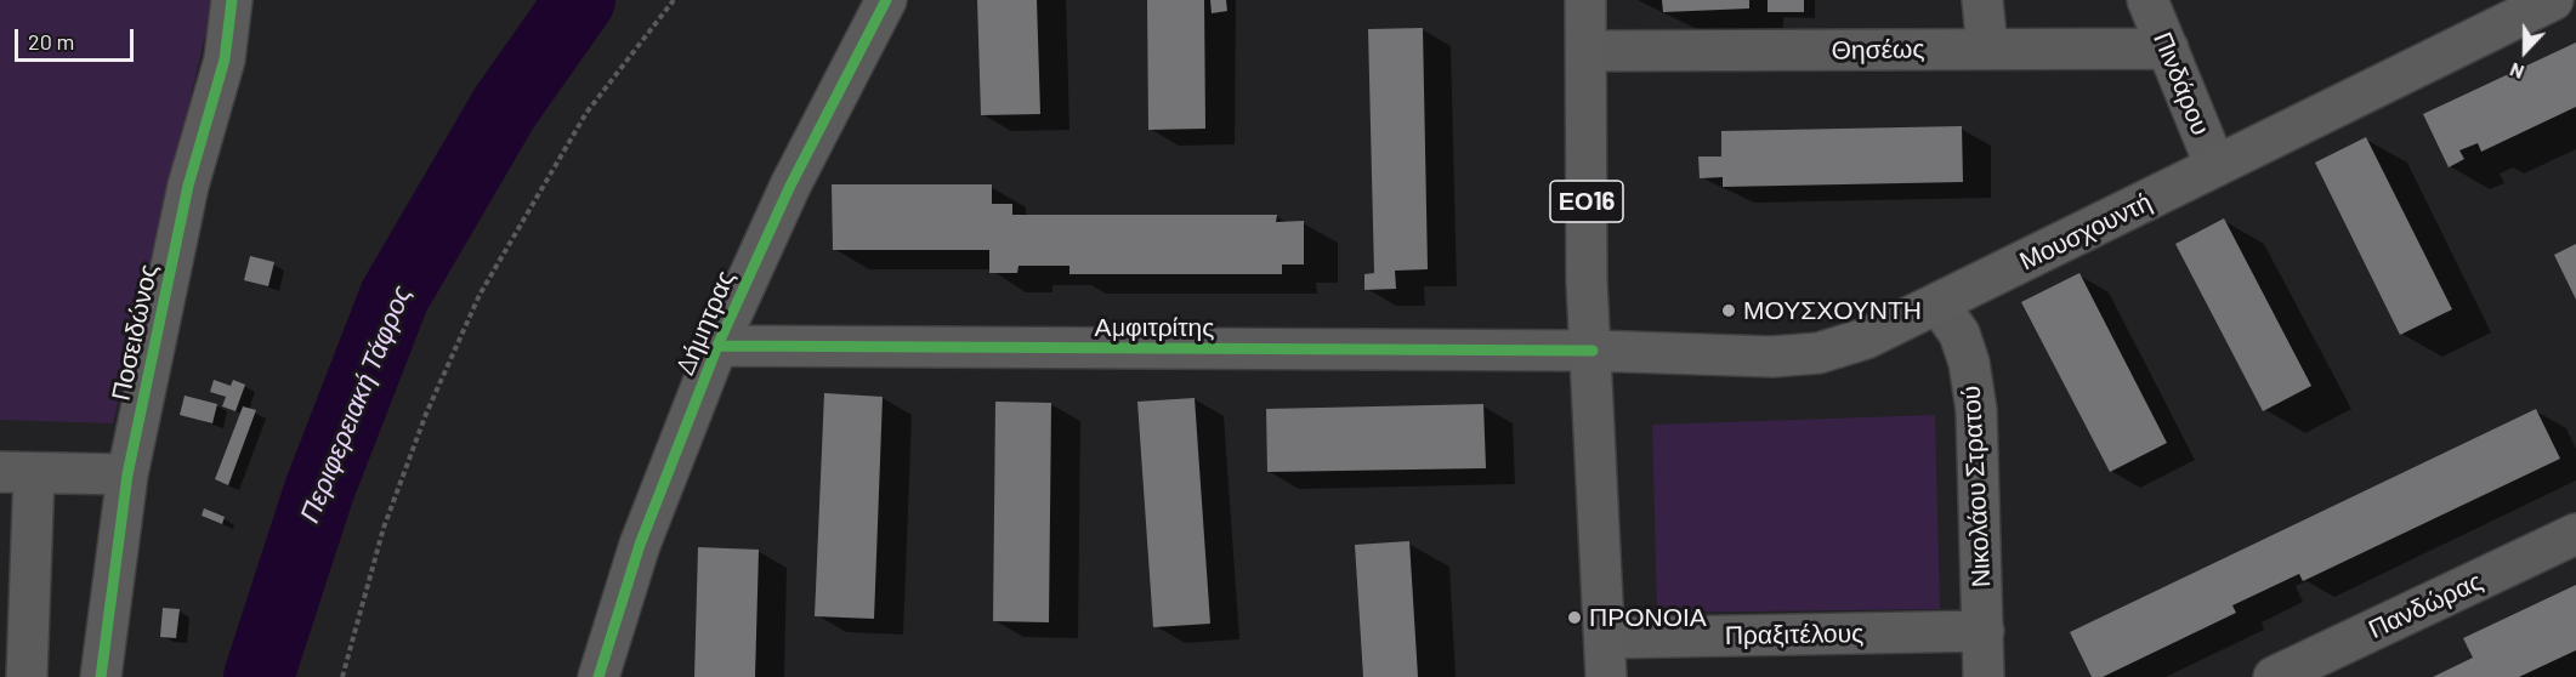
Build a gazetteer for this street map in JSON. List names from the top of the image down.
{
  "streets": {
    "main road": ["ΕΟ16", "Μουσχουντή"],
    "street": [
      "Θησέως",
      "Πινδάρου",
      "Δήμητρας",
      "Αμφιτρίτης",
      "Ποσειδώνος",
      "Νικολάου Στρατού",
      "Πανδώρας",
      "Πραξιτέλους"
    ]
  },
  "crossings": [
    ["Θησέως", "Πινδάρου"],
    ["Θησέως", "ΕΟ16"],
    ["Πινδάρου", "Μουσχουντή"],
    ["ΕΟ16", "Μουσχουντή"],
    ["ΕΟ16", "Αμφιτρίτης"],
    ["ΕΟ16", "Πραξιτέλους"],
    ["Μουσχουντή", "Αμφιτρίτης"],
    ["Μουσχουντή", "Νικολάου Στρατού"],
    ["Δήμητρας", "Αμφιτρίτης"],
    ["Νικολάου Στρατού", "Πραξιτέλους"]
  ],
  "water": ["Περιφερειακή Τάφρος"],
  "places": ["ΜΟΥΣΧΟΥΝΤΗ", "ΠΡΟΝΟΙΑ"],
  "scale_bar": "20 m",
  "north": "bottom"
}
